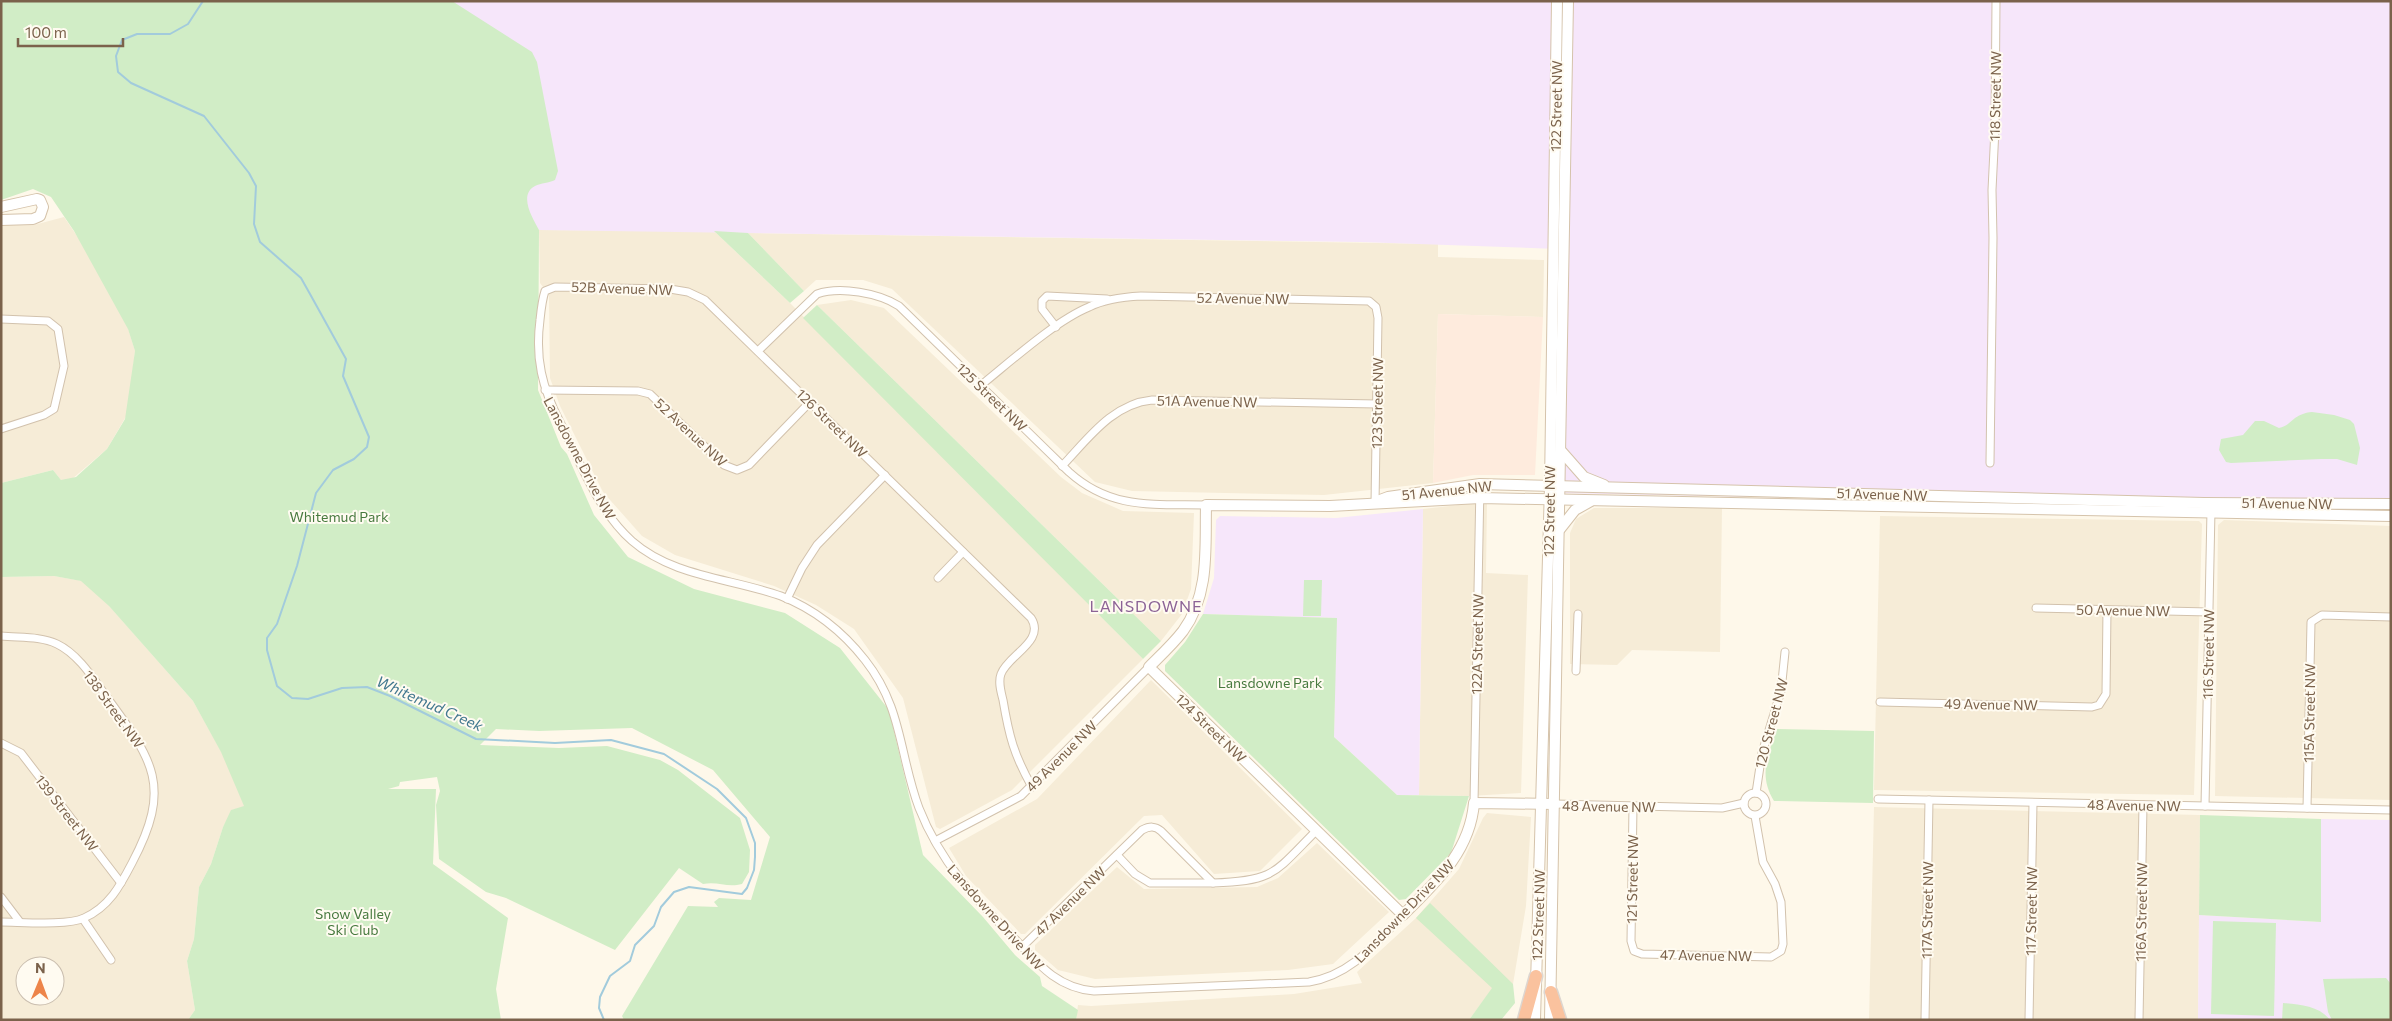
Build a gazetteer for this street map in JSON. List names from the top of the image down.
{
  "streets": {
    "main road": [
      "122 Street NW",
      "Lansdowne Drive NW",
      "51 Avenue NW",
      "124 Street NW",
      "48 Avenue NW"
    ],
    "street": [
      "118 Street NW",
      "52B Avenue NW",
      "52 Avenue NW",
      "125 Street NW",
      "51A Avenue NW",
      "123 Street NW",
      "126 Street NW",
      "50 Avenue NW",
      "122A Street NW",
      "116 Street NW",
      "49 Avenue NW",
      "138 Street NW",
      "115A Street NW",
      "120 Street NW",
      "139 Street NW",
      "121 Street NW",
      "47 Avenue NW",
      "117A Street NW",
      "117 Street NW",
      "116A Street NW"
    ]
  },
  "crossings": [
    ["122 Street NW", "51 Avenue NW"],
    ["122 Street NW", "48 Avenue NW"],
    ["52B Avenue NW", "126 Street NW"],
    ["52B Avenue NW", "Lansdowne Drive NW"],
    ["52 Avenue NW", "125 Street NW"],
    ["52 Avenue NW", "123 Street NW"],
    ["52 Avenue NW", "126 Street NW"],
    ["52 Avenue NW", "Lansdowne Drive NW"],
    ["125 Street NW", "51A Avenue NW"],
    ["125 Street NW", "126 Street NW"],
    ["125 Street NW", "51 Avenue NW"],
    ["51A Avenue NW", "123 Street NW"],
    ["123 Street NW", "51 Avenue NW"],
    ["126 Street NW", "49 Avenue NW"],
    ["Lansdowne Drive NW", "122A Street NW"],
    ["Lansdowne Drive NW", "49 Avenue NW"],
    ["Lansdowne Drive NW", "124 Street NW"],
    ["Lansdowne Drive NW", "48 Avenue NW"],
    ["Lansdowne Drive NW", "47 Avenue NW"],
    ["51 Avenue NW", "122A Street NW"],
    ["51 Avenue NW", "116 Street NW"],
    ["50 Avenue NW", "116 Street NW"],
    ["50 Avenue NW", "49 Avenue NW"],
    ["122A Street NW", "48 Avenue NW"],
    ["116 Street NW", "48 Avenue NW"],
    ["49 Avenue NW", "124 Street NW"],
    ["138 Street NW", "139 Street NW"],
    ["115A Street NW", "48 Avenue NW"],
    ["120 Street NW", "48 Avenue NW"],
    ["120 Street NW", "47 Avenue NW"],
    ["124 Street NW", "47 Avenue NW"],
    ["48 Avenue NW", "121 Street NW"],
    ["48 Avenue NW", "47 Avenue NW"],
    ["48 Avenue NW", "117A Street NW"],
    ["48 Avenue NW", "117 Street NW"],
    ["48 Avenue NW", "116A Street NW"],
    ["121 Street NW", "47 Avenue NW"]
  ],
  "districts": ["LANSDOWNE"],
  "water": ["Whitemud Creek"],
  "parks": ["Whitemud Park", "Lansdowne Park", "Snow Valley Ski Club"],
  "scale_bar": "100 m",
  "north": "top"
}
